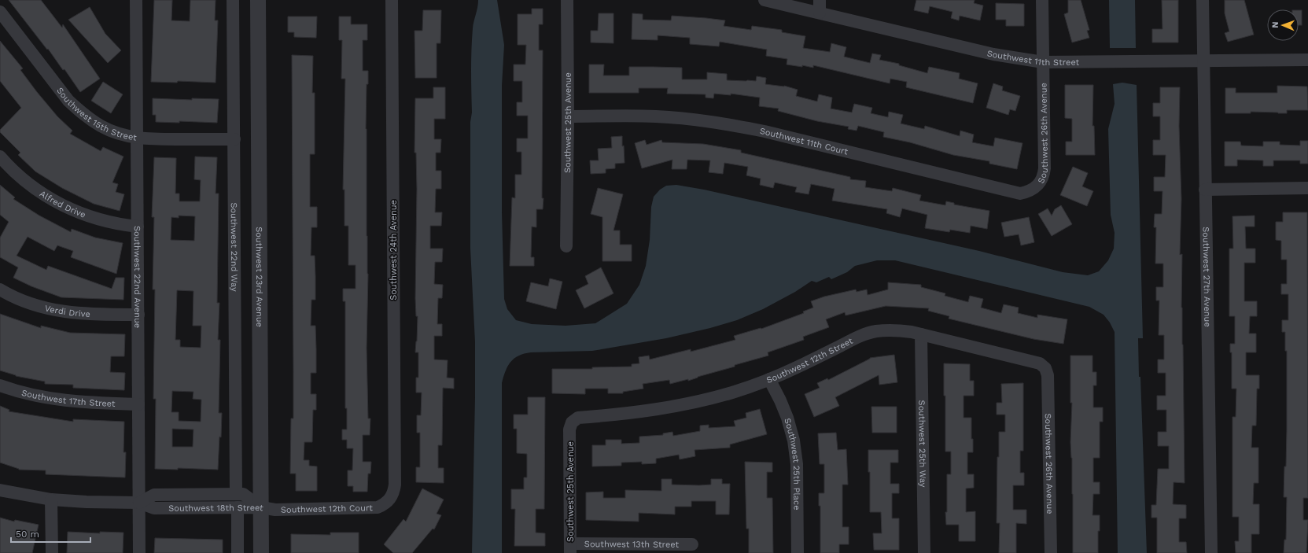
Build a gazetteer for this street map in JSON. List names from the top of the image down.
{
  "streets": {
    "street": [
      "Southwest 11th Street",
      "Southwest 15th Street",
      "Southwest 25th Avenue",
      "Southwest 26th Avenue",
      "Southwest 11th Court",
      "Alfred Drive",
      "Southwest 22nd Way",
      "Southwest 24th Avenue",
      "Southwest 22nd Avenue",
      "Southwest 23rd Avenue",
      "Southwest 27th Avenue",
      "Verdi Drive",
      "Southwest 12th Street",
      "Southwest 17th Street",
      "Southwest 25th Way",
      "Southwest 25th Place",
      "Southwest 18th Street",
      "Southwest 12th Court",
      "Southwest 13th Street"
    ]
  },
  "crossings": [
    ["Southwest 11th Street", "Southwest 26th Avenue"],
    ["Southwest 11th Street", "Southwest 27th Avenue"],
    ["Southwest 15th Street", "Southwest 22nd Way"],
    ["Southwest 15th Street", "Southwest 22nd Avenue"],
    ["Southwest 25th Avenue", "Southwest 11th Court"],
    ["Southwest 25th Avenue", "Southwest 12th Street"],
    ["Southwest 25th Avenue", "Southwest 13th Street"],
    ["Southwest 26th Avenue", "Southwest 11th Court"],
    ["Southwest 26th Avenue", "Southwest 12th Street"],
    ["Alfred Drive", "Southwest 22nd Avenue"],
    ["Southwest 22nd Way", "Southwest 18th Street"],
    ["Southwest 24th Avenue", "Southwest 12th Court"],
    ["Southwest 22nd Avenue", "Verdi Drive"],
    ["Southwest 22nd Avenue", "Southwest 17th Street"],
    ["Southwest 22nd Avenue", "Southwest 18th Street"],
    ["Southwest 23rd Avenue", "Southwest 18th Street"],
    ["Southwest 23rd Avenue", "Southwest 12th Court"],
    ["Southwest 12th Street", "Southwest 25th Way"],
    ["Southwest 12th Street", "Southwest 25th Place"],
    ["Southwest 18th Street", "Southwest 12th Court"]
  ],
  "scale_bar": "50 m",
  "north": "left"
}
